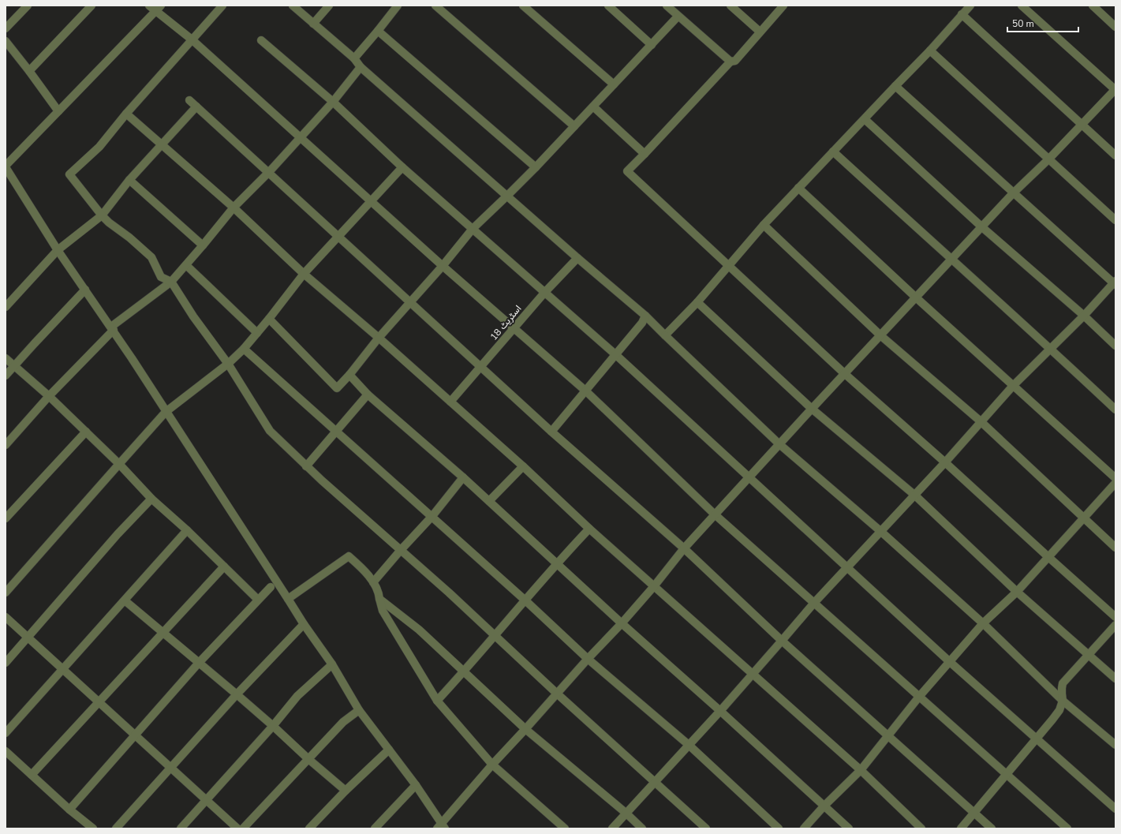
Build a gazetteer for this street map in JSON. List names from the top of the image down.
{
  "streets": {
    "street": ["اسٹریٹ 18"]
  },
  "scale_bar": "50 m"
}
